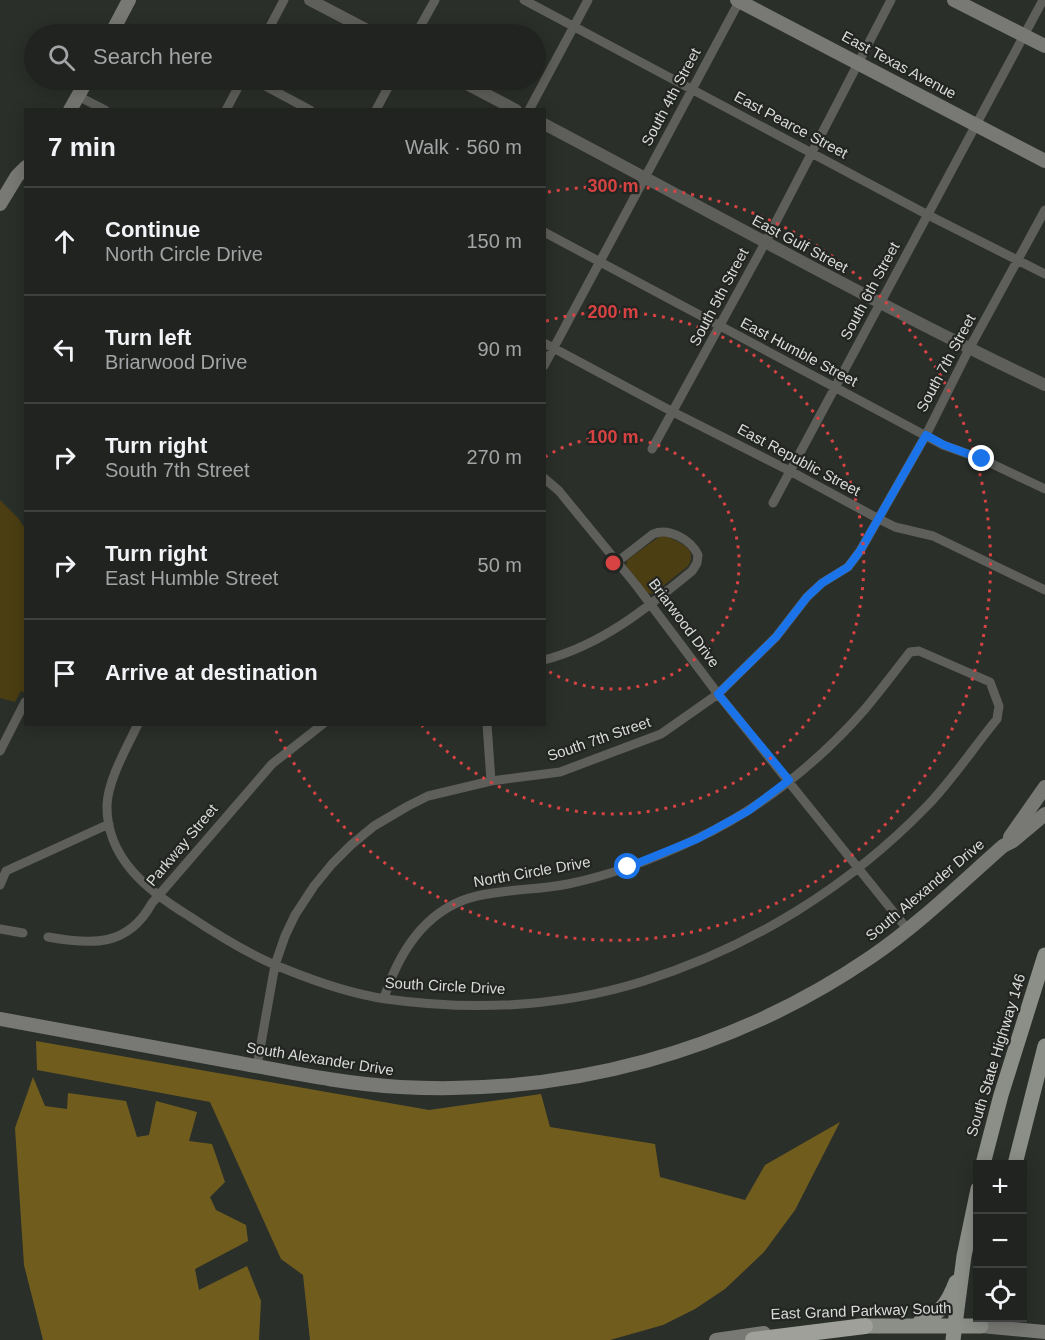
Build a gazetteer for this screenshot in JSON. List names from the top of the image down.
{
  "streets": {
    "main road": [
      "East Texas Avenue",
      "South Alexander Drive",
      "South State Highway 146",
      "East Grand Parkway South"
    ],
    "street": [
      "South 4th Street",
      "East Pearce Street",
      "East Gulf Street",
      "South 6th Street",
      "South 5th Street",
      "East Humble Street",
      "South 7th Street",
      "East Republic Street",
      "Briarwood Drive",
      "Parkway Street",
      "North Circle Drive",
      "South Circle Drive"
    ]
  },
  "crossings": [
    ["East Texas Avenue", "South 4th Street"],
    ["East Texas Avenue", "South 6th Street"],
    ["East Texas Avenue", "South 5th Street"],
    ["South 4th Street", "East Pearce Street"],
    ["South 4th Street", "East Gulf Street"],
    ["South 4th Street", "East Humble Street"],
    ["South 4th Street", "East Republic Street"],
    ["East Pearce Street", "South 6th Street"],
    ["East Pearce Street", "South 5th Street"],
    ["East Pearce Street", "South 7th Street"],
    ["East Gulf Street", "South 6th Street"],
    ["East Gulf Street", "South 5th Street"],
    ["East Gulf Street", "South 7th Street"],
    ["South 6th Street", "East Humble Street"],
    ["South 6th Street", "East Republic Street"],
    ["South 5th Street", "East Humble Street"],
    ["South 5th Street", "East Republic Street"],
    ["East Humble Street", "South 7th Street"],
    ["South 7th Street", "East Republic Street"],
    ["South 7th Street", "Briarwood Drive"],
    ["South 7th Street", "South Alexander Drive"],
    ["South 7th Street", "South Circle Drive"],
    ["Briarwood Drive", "North Circle Drive"],
    ["Briarwood Drive", "South Alexander Drive"],
    ["Briarwood Drive", "South Circle Drive"],
    ["Parkway Street", "South Circle Drive"],
    ["North Circle Drive", "South Circle Drive"]
  ],
  "page": {
    "search": "Search here",
    "heading": ["7 min", "Walk · 560 m"],
    "list": [
      ["Continue", "North Circle Drive", "150 m"],
      ["Turn left", "Briarwood Drive", "90 m"],
      ["Turn right", "South 7th Street", "270 m"],
      ["Turn right", "East Humble Street", "50 m"],
      "Arrive at destination"
    ],
    "map_buttons": ["+", "−"]
  },
  "rings": ["300 m", "200 m", "100 m"]
}
